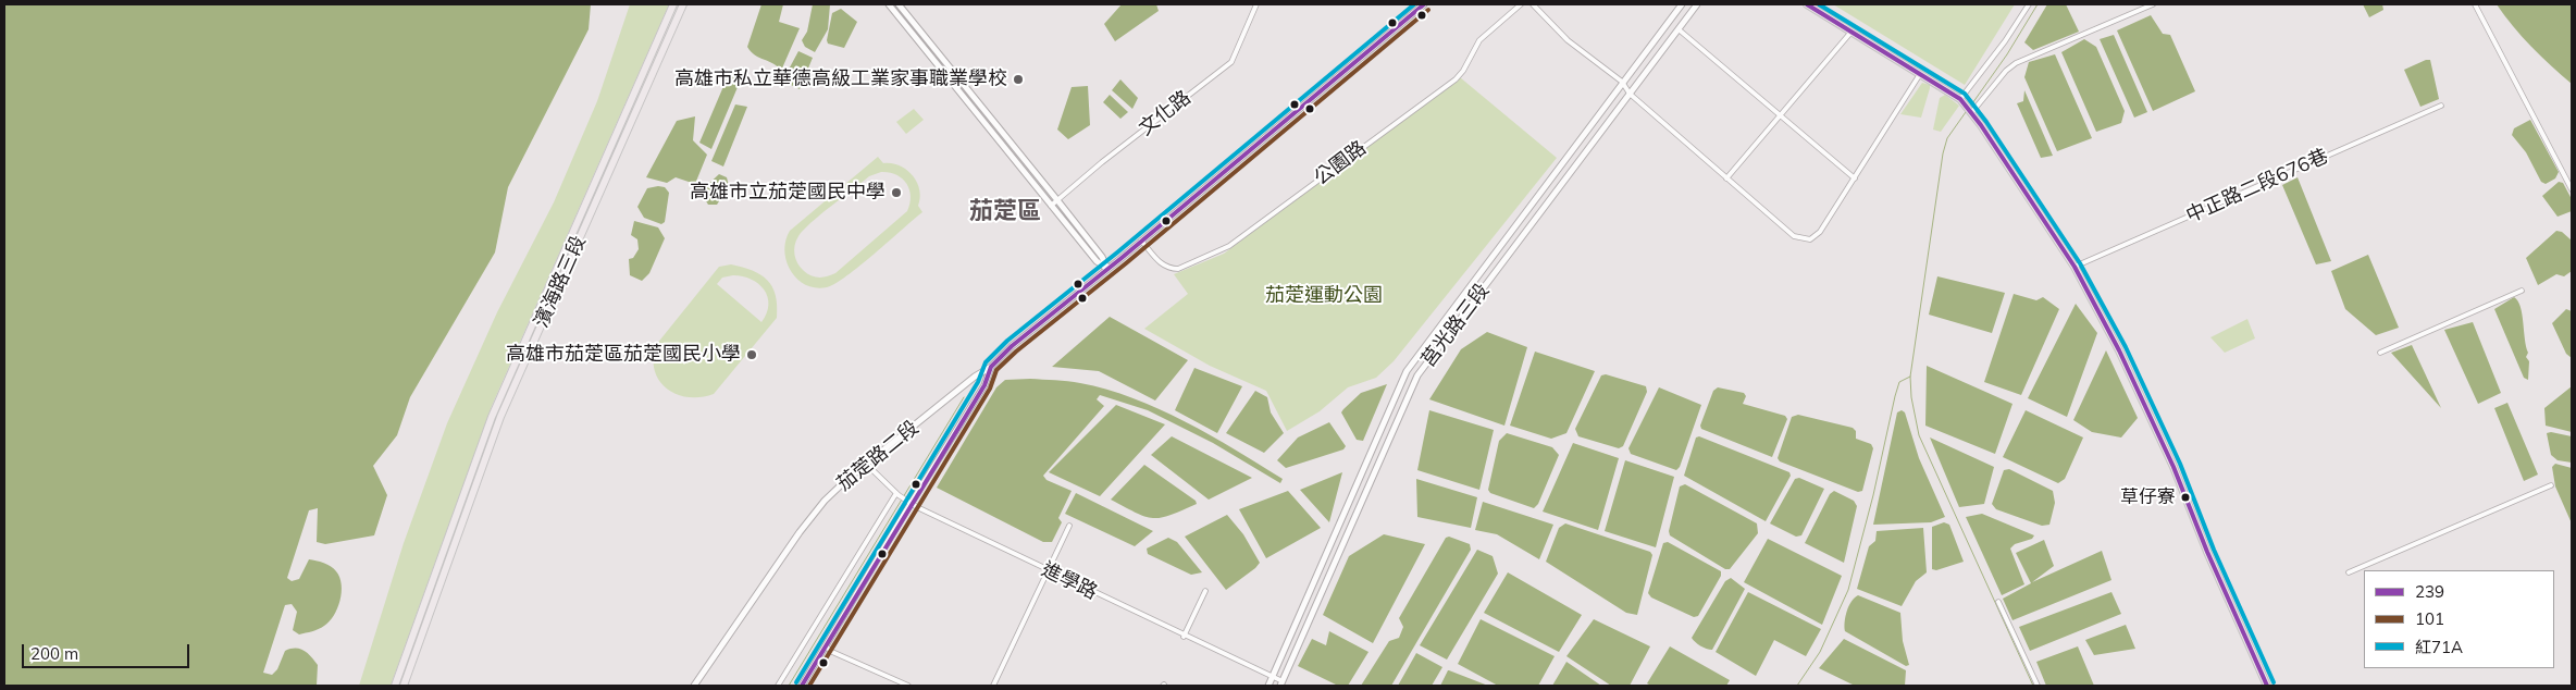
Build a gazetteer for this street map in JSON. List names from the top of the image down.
{
  "streets": {
    "main road": ["濱海路三段"],
    "street": [
      "文化路",
      "公園路",
      "中正路二段676巷",
      "莒光路三段",
      "茄萣路二段",
      "進學路"
    ]
  },
  "crossings": [
    ["公園路", "茄萣路二段"],
    ["莒光路三段", "進學路"],
    ["茄萣路二段", "進學路"]
  ],
  "districts": ["茄萣區"],
  "parks": ["茄萣運動公園"],
  "places": [
    "高雄市私立華德高級工業家事職業學校",
    "高雄市立茄萣國民中學",
    "高雄市茄萣區茄萣國民小學",
    "草仔寮"
  ],
  "lines": ["transit line 239", "transit line 紅71A", "transit line 101"],
  "legend": ["239", "101", "紅71A"],
  "scale_bar": "200 m"
}
